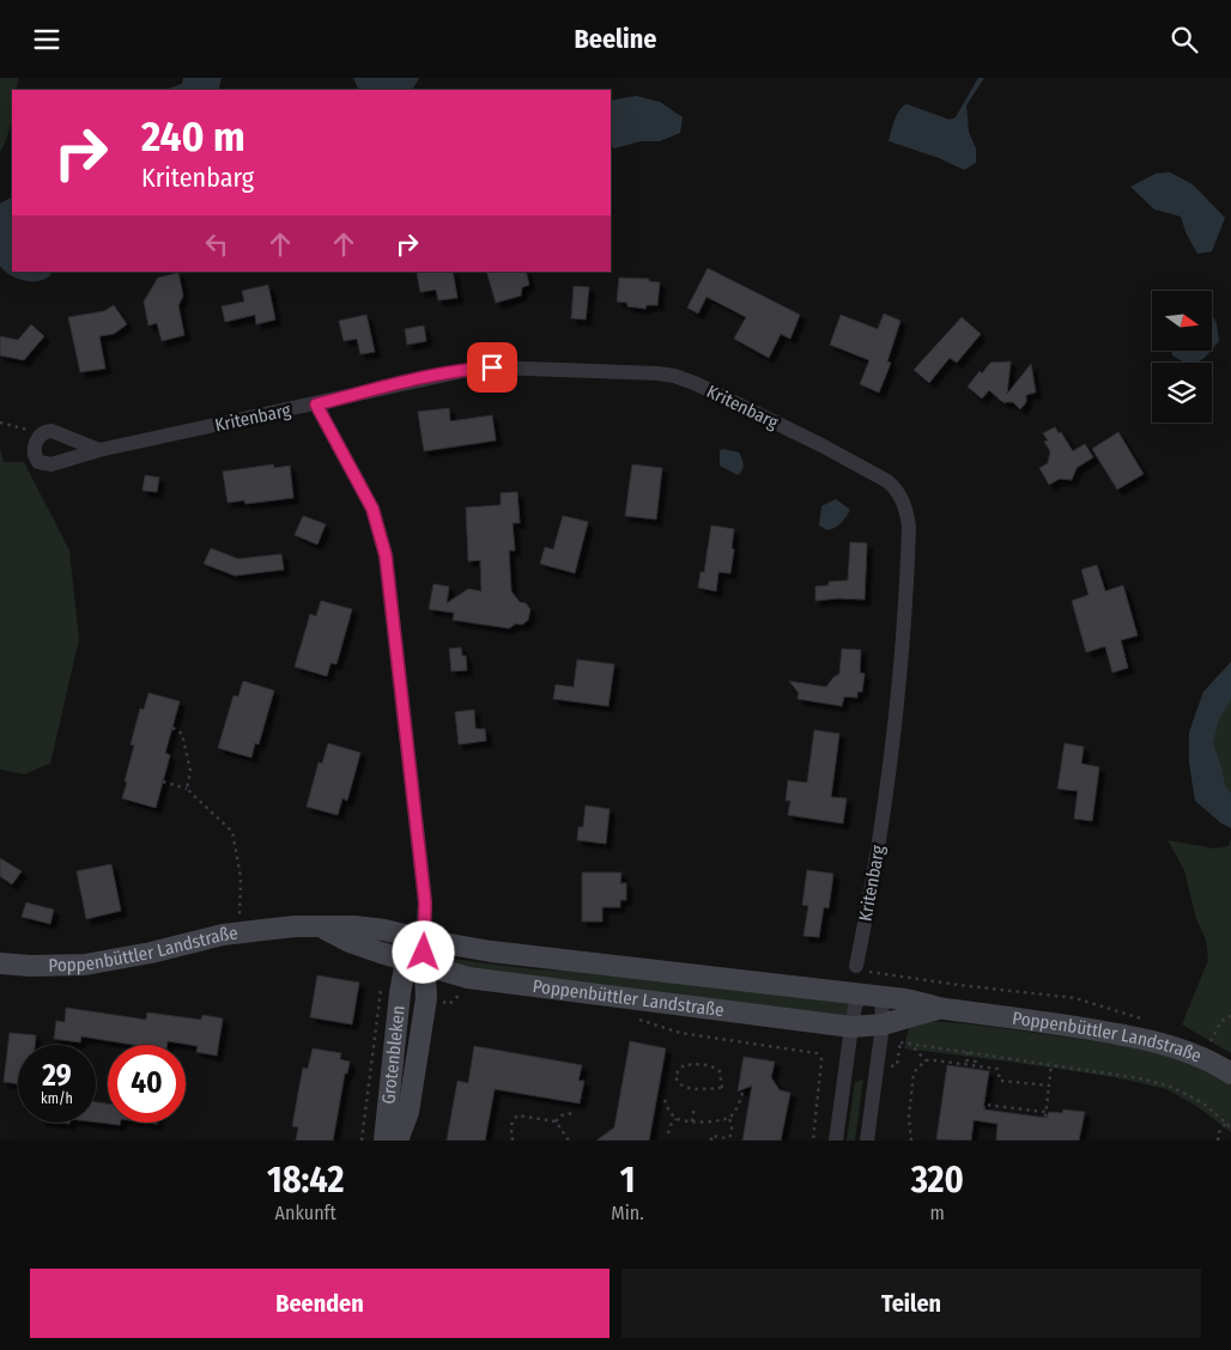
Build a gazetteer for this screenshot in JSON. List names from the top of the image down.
{
  "streets": {
    "main road": ["Poppenbüttler Landstraße", "Grotenbleken"],
    "street": ["Kritenbarg"]
  },
  "crossings": [
    ["Poppenbüttler Landstraße", "Grotenbleken"]
  ],
  "north": "right",
  "page": {
    "header": "Beeline",
    "turn": ["240 m", "Kritenbarg"],
    "speed": "29 km/h",
    "limit": "40",
    "eta": [
      "18:42",
      "Ankunft",
      "1",
      "Min.",
      "320",
      "m"
    ],
    "buttons": ["Beenden", "Teilen"]
  }
}
